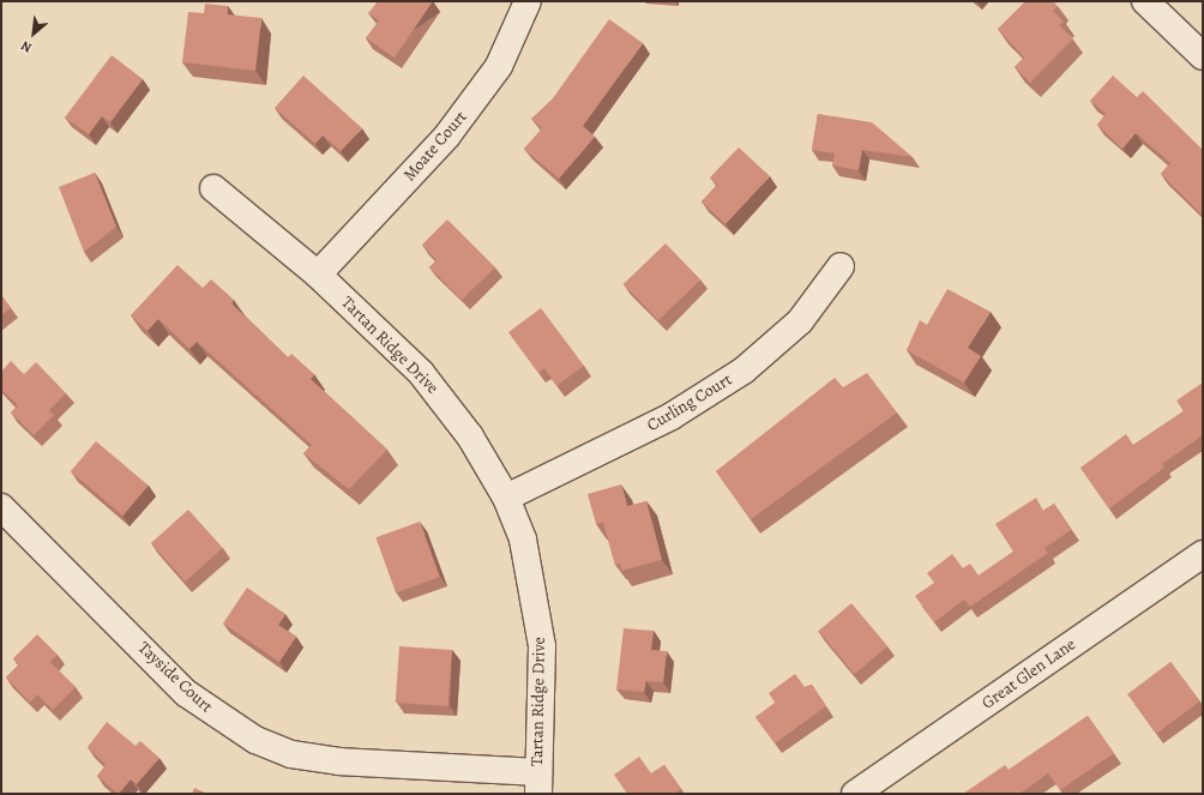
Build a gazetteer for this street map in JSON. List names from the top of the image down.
{
  "streets": {
    "street": [
      "Moate Court",
      "Tartan Ridge Drive",
      "Curling Court",
      "Great Glen Lane",
      "Tayside Court"
    ]
  },
  "crossings": [
    ["Moate Court", "Tartan Ridge Drive"],
    ["Tartan Ridge Drive", "Curling Court"],
    ["Tartan Ridge Drive", "Tayside Court"]
  ],
  "north": "bottom left"
}
